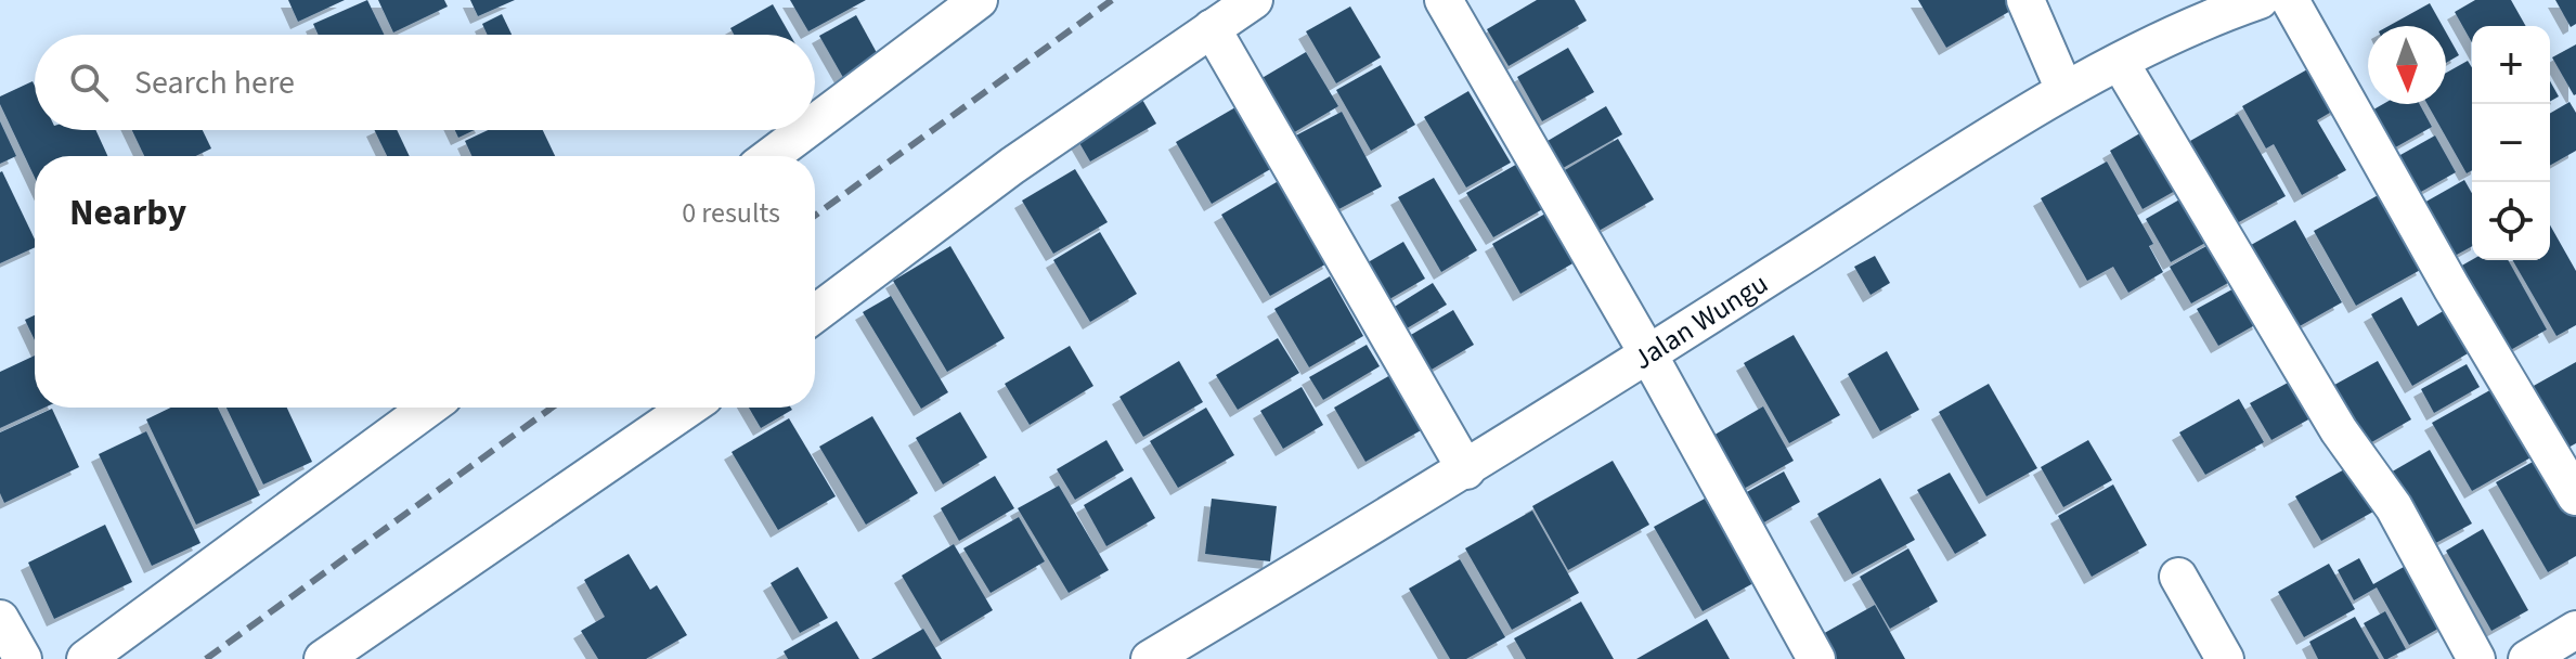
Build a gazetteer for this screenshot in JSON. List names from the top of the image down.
{
  "streets": {
    "street": ["Jalan Wungu"]
  },
  "north": "bottom",
  "page": {
    "map_buttons": ["+", "−"],
    "search": "Search here",
    "heading": ["Nearby", "0 results"]
  }
}
